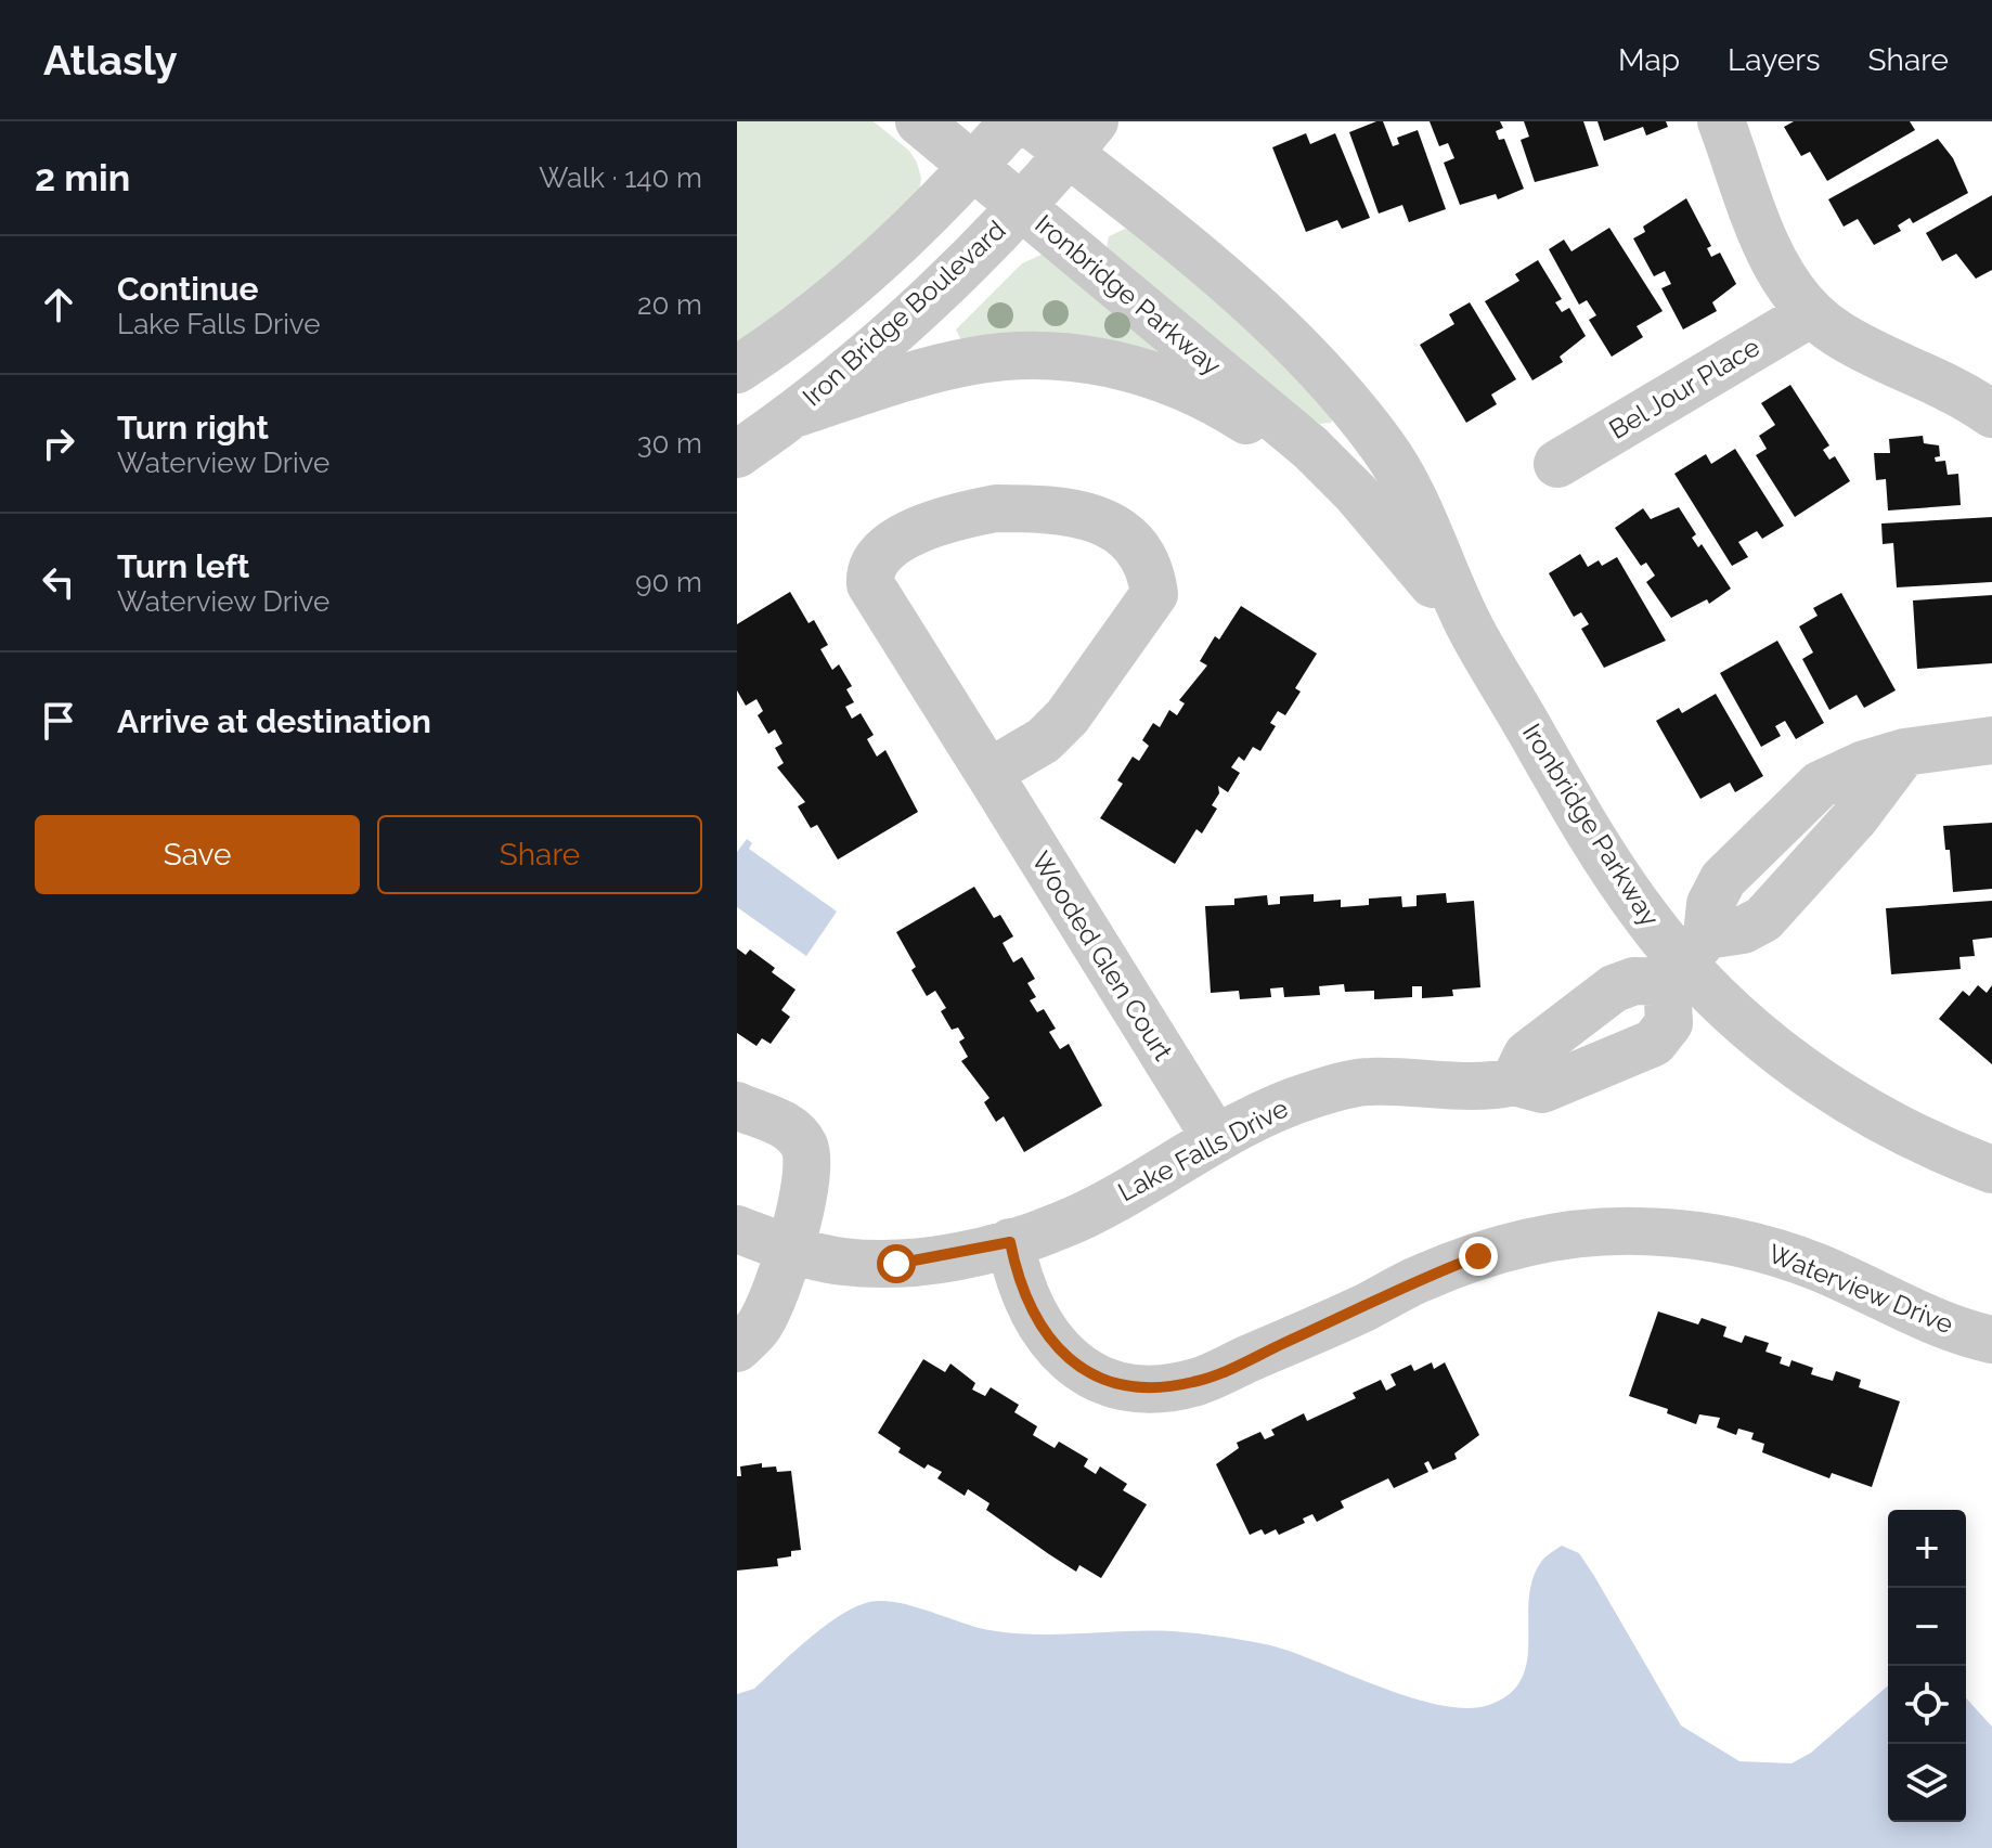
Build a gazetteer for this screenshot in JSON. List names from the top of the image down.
{
  "streets": {
    "street": [
      "Ironbridge Parkway",
      "Iron Bridge Boulevard",
      "Bel Jour Place",
      "Wooded Glen Court",
      "Lake Falls Drive",
      "Waterview Drive"
    ]
  },
  "crossings": [
    ["Ironbridge Parkway", "Iron Bridge Boulevard"],
    ["Ironbridge Parkway", "Lake Falls Drive"],
    ["Wooded Glen Court", "Lake Falls Drive"],
    ["Lake Falls Drive", "Waterview Drive"]
  ],
  "page": {
    "header": "Atlasly",
    "nav": ["Map", "Layers", "Share"],
    "heading": ["2 min", "Walk · 140 m"],
    "list": [
      ["Continue", "Lake Falls Drive", "20 m"],
      ["Turn right", "Waterview Drive", "30 m"],
      ["Turn left", "Waterview Drive", "90 m"],
      "Arrive at destination"
    ],
    "buttons": ["Save", "Share"],
    "map_buttons": ["+", "−"]
  }
}
